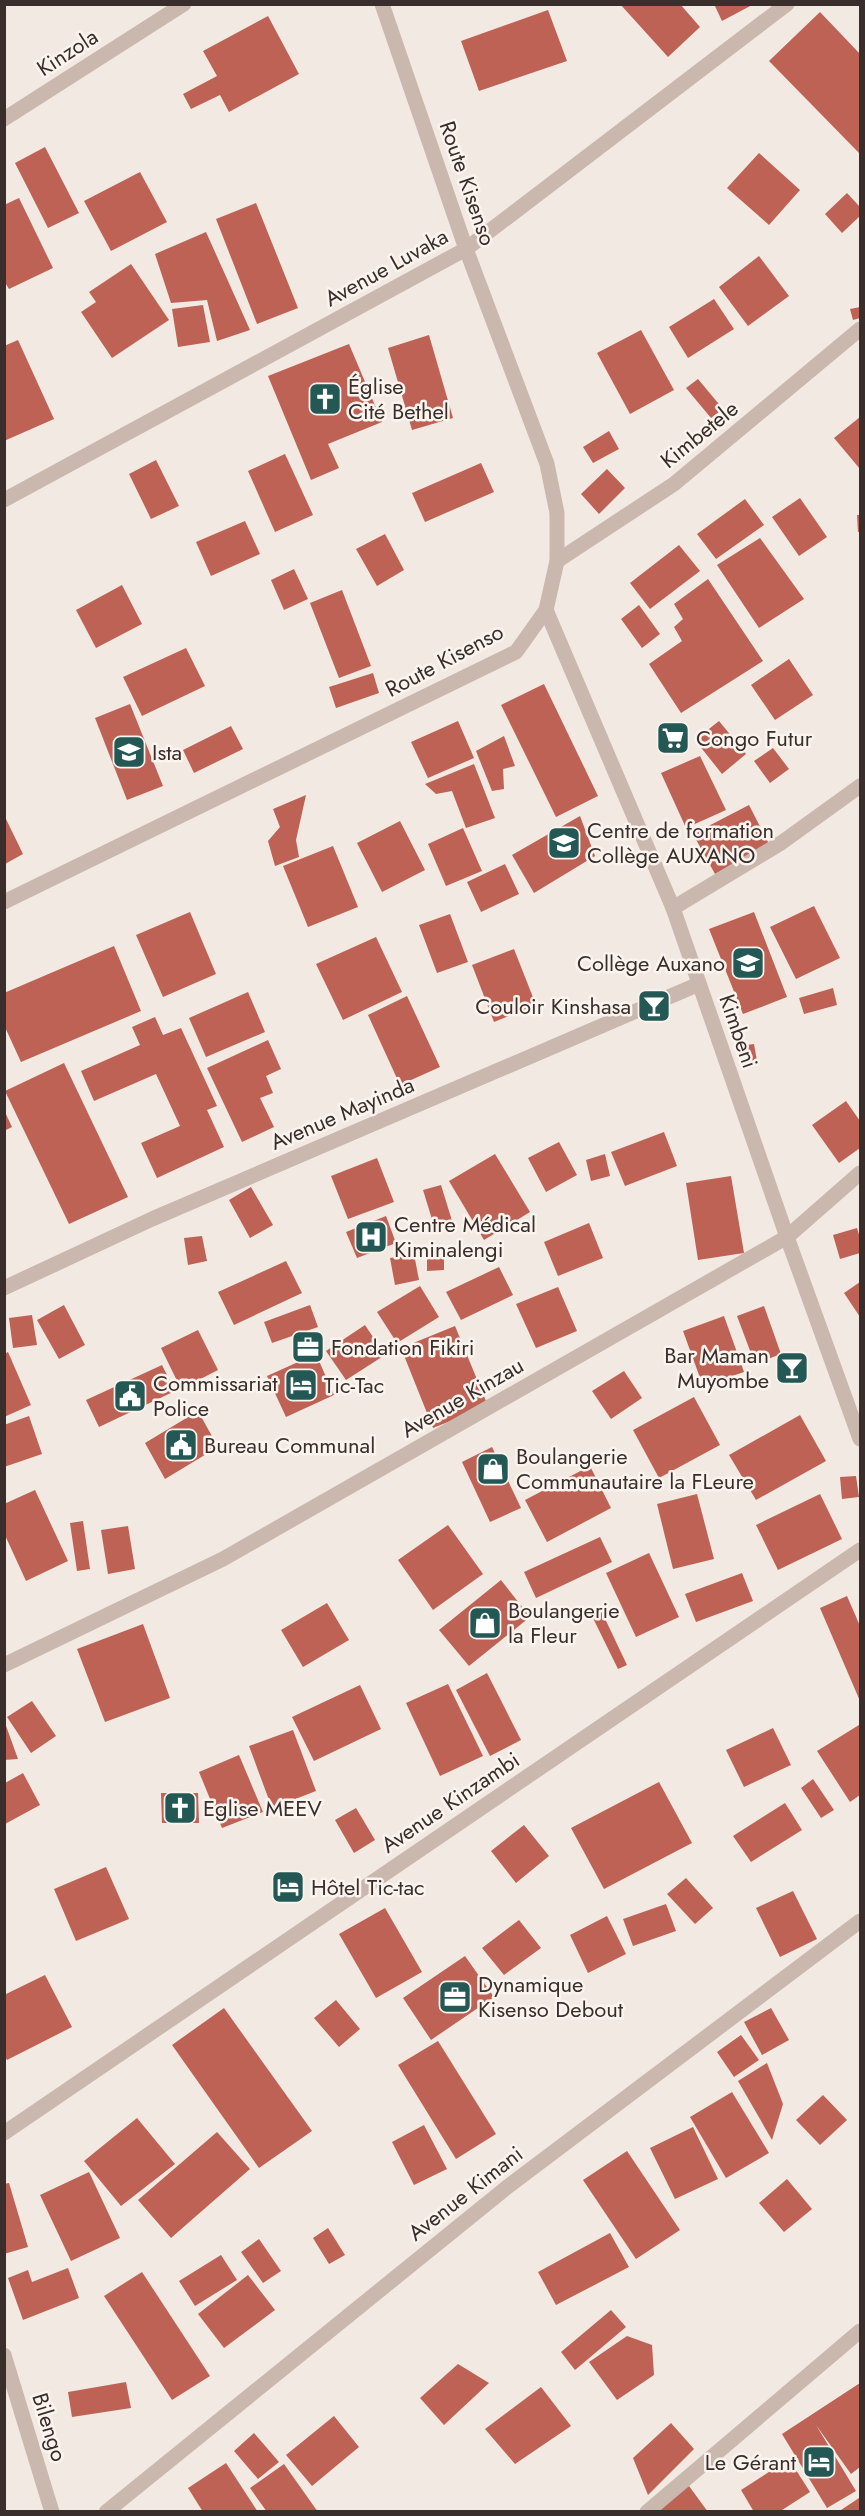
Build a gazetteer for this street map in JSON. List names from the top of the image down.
{
  "streets": {
    "street": [
      "Kinzola",
      "Route Kisenso",
      "Avenue Luvaka",
      "Kimbetele",
      "Kimbeni",
      "Avenue Mayinda",
      "Avenue Kinzau",
      "Avenue Kinzambi",
      "Avenue Kimani",
      "Bilengo"
    ]
  },
  "crossings": [
    ["Route Kisenso", "Avenue Luvaka"],
    ["Route Kisenso", "Kimbetele"],
    ["Route Kisenso", "Kimbeni"],
    ["Kimbeni", "Avenue Mayinda"],
    ["Kimbeni", "Avenue Kinzau"]
  ],
  "places": {
    "church": ["Église Cité Bethel", "Eglise MEEV"],
    "supermarket": ["Congo Futur"],
    "school or university": ["Ista", "Centre de formation Collège AUXANO", "Collège Auxano"],
    "bar": ["Couloir Kinshasa", "Bar Maman Muyombe"],
    "hospital": ["Centre Médical Kiminalengi"],
    "office": ["Fondation Fikiri", "Dynamique Kisenso Debout"],
    "hotel": ["Tic-Tac", "Hôtel Tic-tac", "Le Gérant"],
    "public building": ["Commissariat Police", "Bureau Communal"],
    "shop": ["Boulangerie Communautaire la FLeure", "Boulangerie la Fleur"]
  }
}
